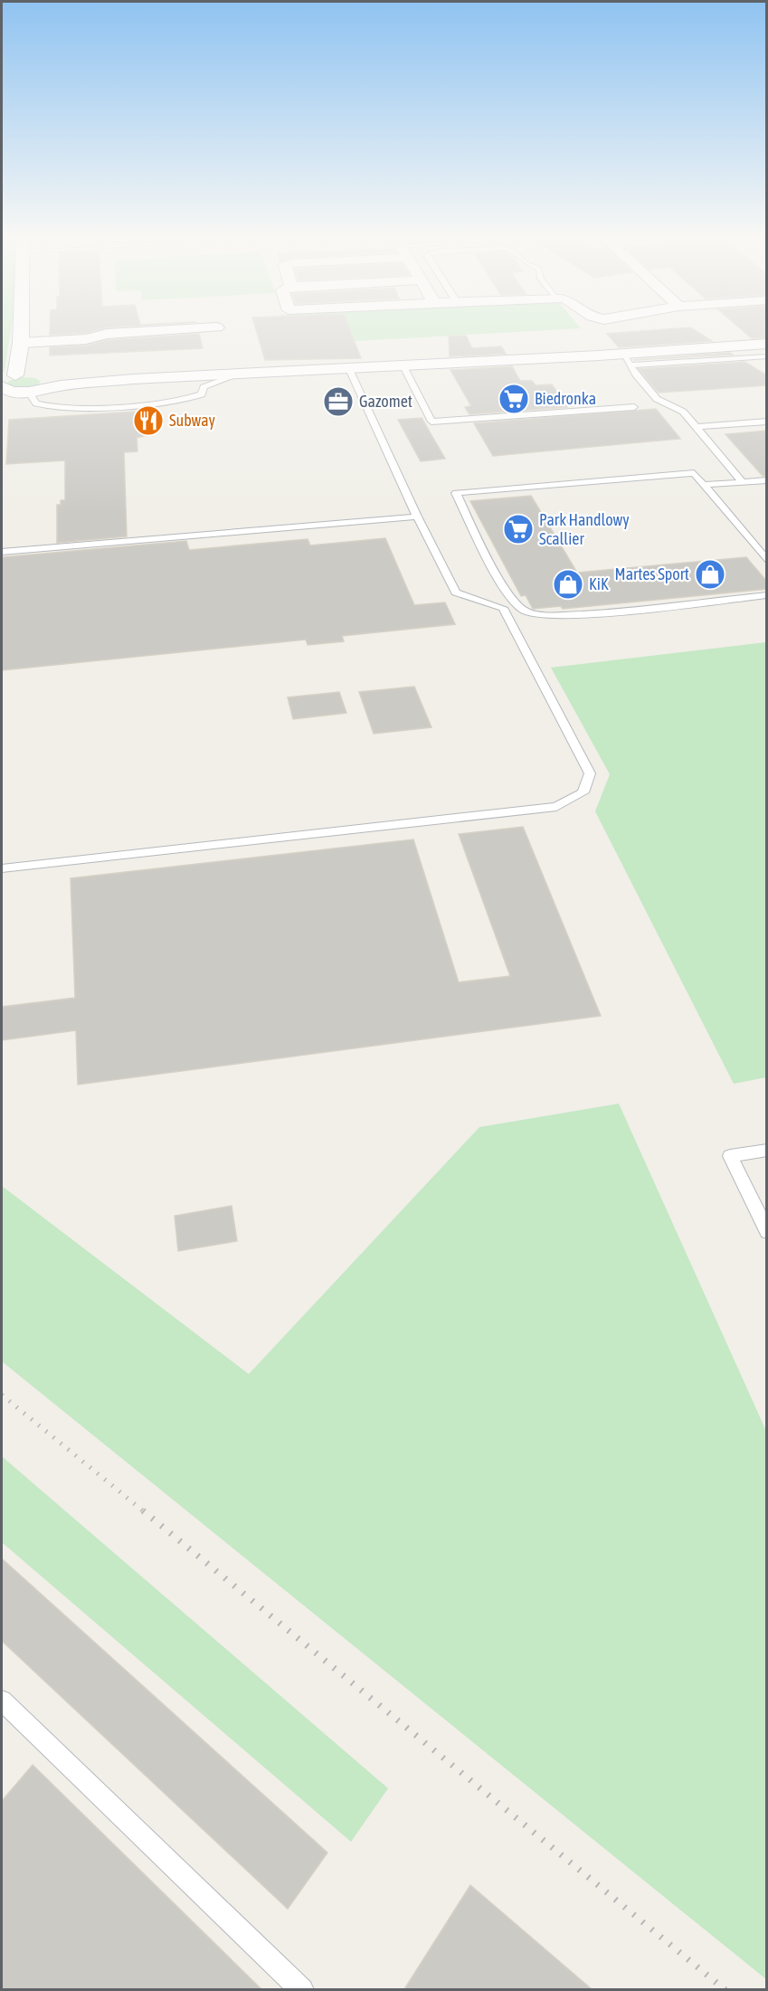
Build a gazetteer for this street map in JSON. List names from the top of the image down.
{
  "places": {
    "supermarket": ["Biedronka", "Park Handlowy Scallier"],
    "office": ["Gazomet"],
    "restaurant": ["Subway"],
    "shop": ["Martes Sport", "KiK"]
  }
}
